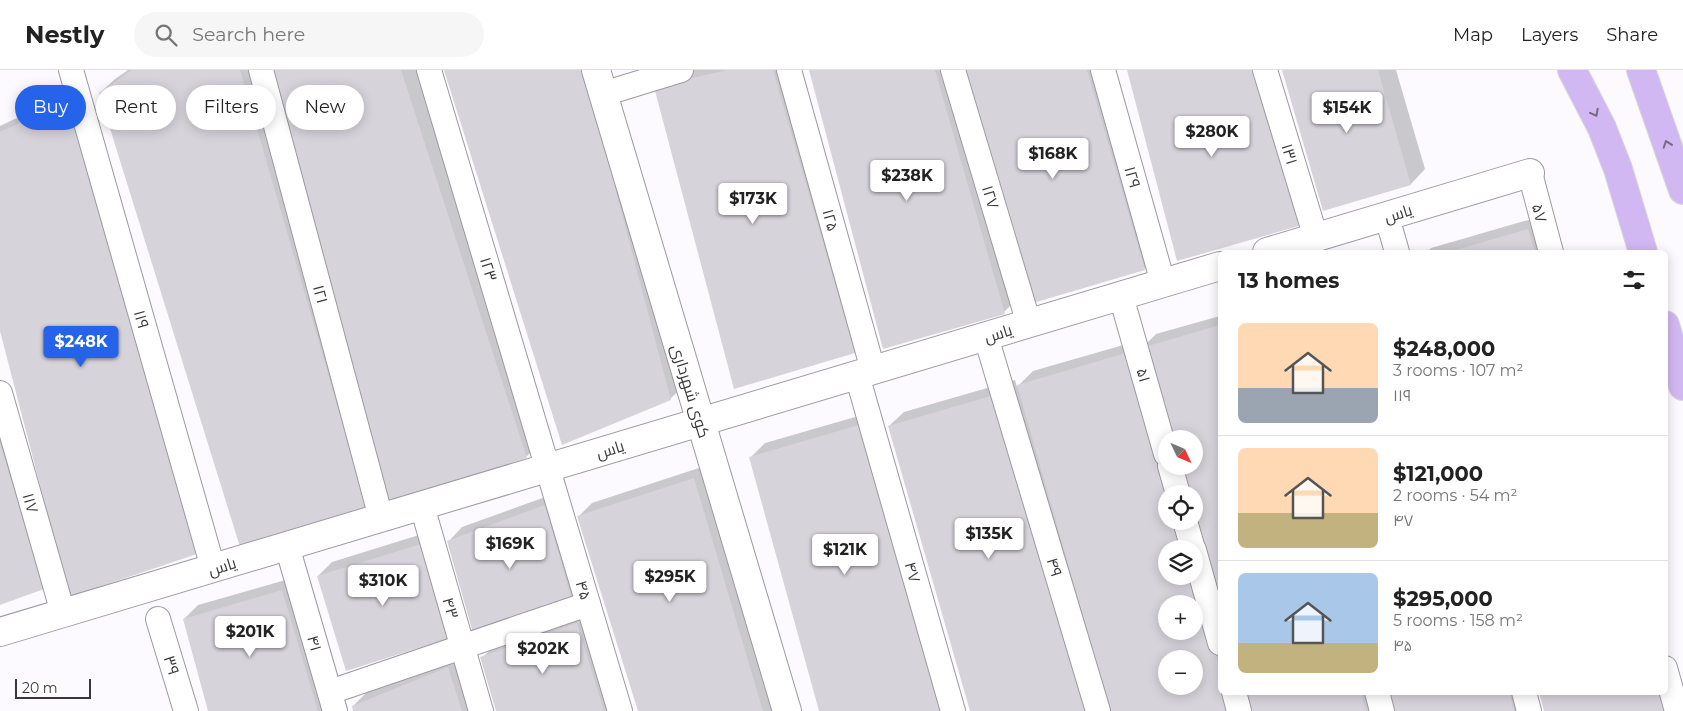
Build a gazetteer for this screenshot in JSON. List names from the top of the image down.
{
  "streets": {
    "street": [
      "۱۳۱",
      "۱۲۹",
      "۱۲۷",
      "یاس",
      "۵۷",
      "۱۲۵",
      "۱۲۳",
      "۱۲۱",
      "۱۱۹",
      "۵۱",
      "کوی شهرداری",
      "۱۱۷",
      "۴۹",
      "۴۷",
      "۴۵",
      "۴۳",
      "۴۱",
      "۳۹"
    ]
  },
  "crossings": [
    ["۱۳۱", "یاس"],
    ["۱۲۹", "یاس"],
    ["۱۲۷", "یاس"],
    ["یاس", "۵۷"],
    ["یاس", "۱۲۵"],
    ["یاس", "۱۲۳"],
    ["یاس", "۱۲۱"],
    ["یاس", "۱۱۹"],
    ["یاس", "۵۱"],
    ["یاس", "کوی شهرداری"],
    ["یاس", "۱۱۷"],
    ["یاس", "۴۹"],
    ["یاس", "۴۷"],
    ["یاس", "۴۵"],
    ["یاس", "۴۳"],
    ["یاس", "۴۱"],
    ["۱۲۵", "۴۷"],
    ["۱۲۳", "۴۵"]
  ],
  "scale_bar": "20 m",
  "north": "bottom right",
  "page": {
    "header": "Nestly",
    "search": "Search here",
    "nav": ["Map", "Layers", "Share"],
    "chip": [
      "Buy",
      "Rent",
      "Filters",
      "New"
    ],
    "price": [
      "$154K",
      "$280K",
      "$168K",
      "$238K",
      "$173K",
      "$248K",
      "$135K",
      "$169K",
      "$121K",
      "$295K",
      "$310K",
      "$201K",
      "$202K"
    ],
    "heading": "13 homes",
    "list": [
      {
        "name": "$248,000",
        "note": "3 rooms · 107 m² · ۱۱۹"
      },
      {
        "name": "$121,000",
        "note": "2 rooms · 54 m² · ۴۷"
      },
      {
        "name": "$295,000",
        "note": "5 rooms · 158 m² · ۴۵"
      }
    ],
    "map_buttons": ["+", "−"],
    "scale": "20 m"
  }
}
